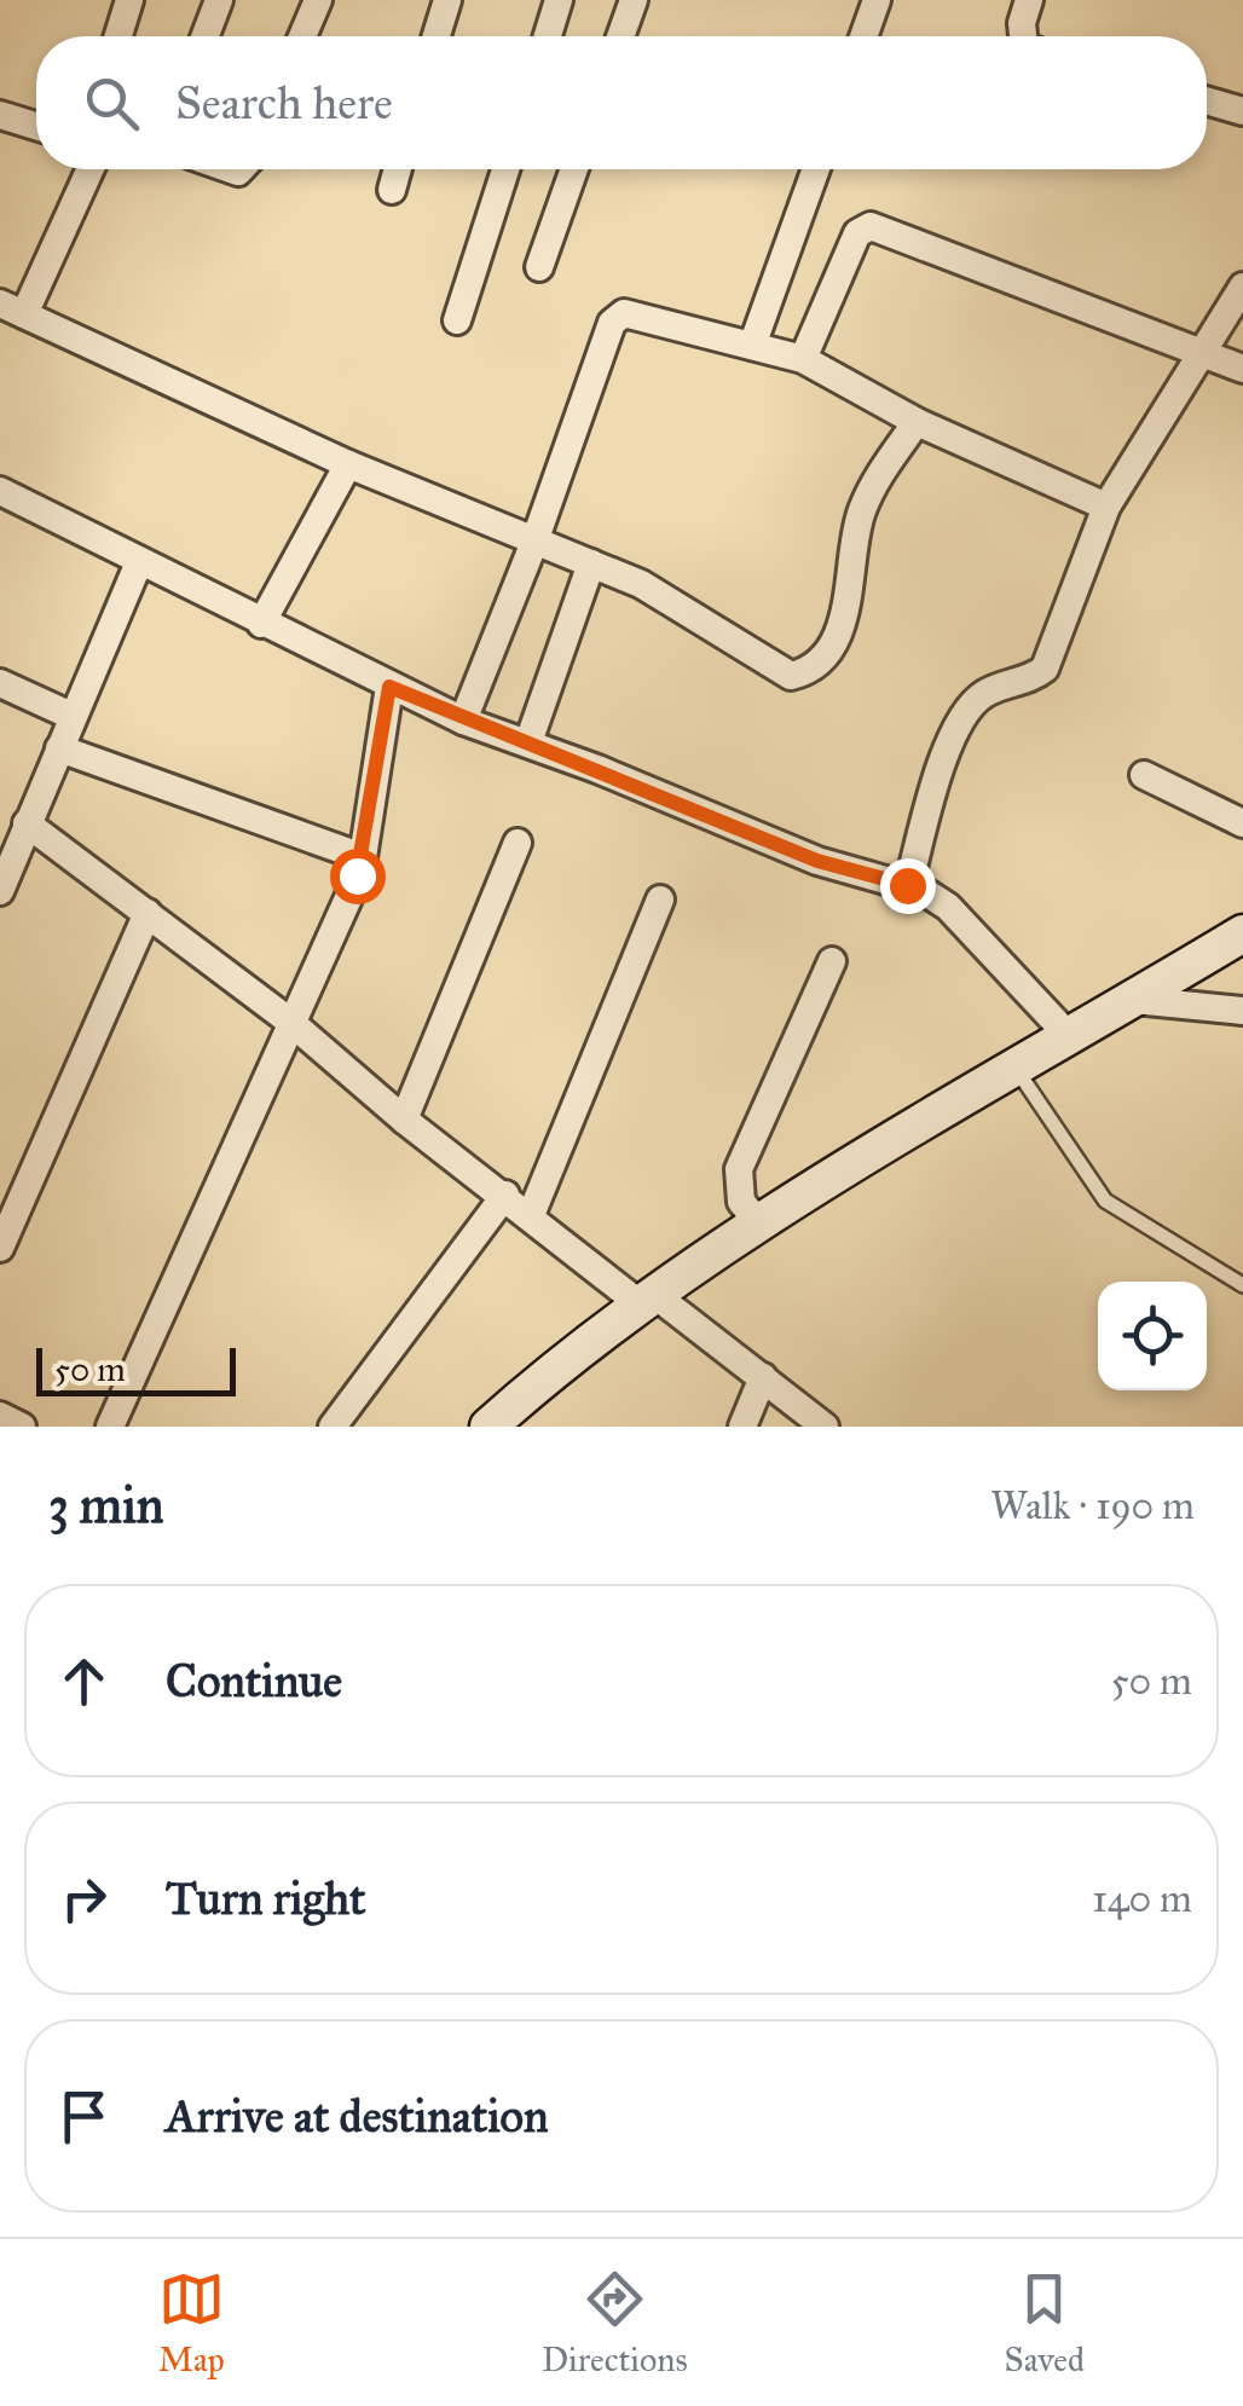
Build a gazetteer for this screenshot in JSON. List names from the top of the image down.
{
  "scale_bar": "50 m",
  "page": {
    "search": "Search here",
    "scale": "50 m",
    "heading": ["3 min", "Walk · 190 m"],
    "list": [
      ["Continue", "50 m"],
      ["Turn right", "140 m"],
      "Arrive at destination"
    ],
    "nav": ["Map", "Directions", "Saved"]
  }
}
